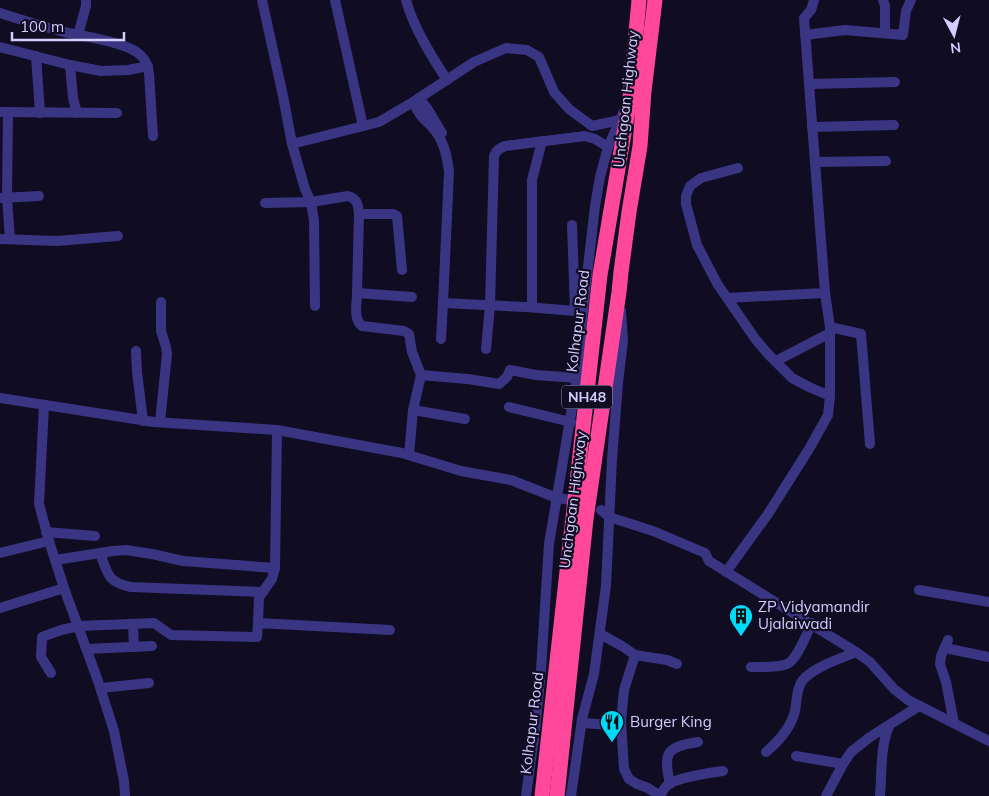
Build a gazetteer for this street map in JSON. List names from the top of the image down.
{
  "streets": {
    "highway": ["Unchgoan Highway", "Kolhapur Road", "NH48"]
  },
  "places": {
    "building": ["ZP Vidyamandir Ujalaiwadi"],
    "restaurant": ["Burger King"]
  },
  "scale_bar": "100 m",
  "north": "bottom"
}
